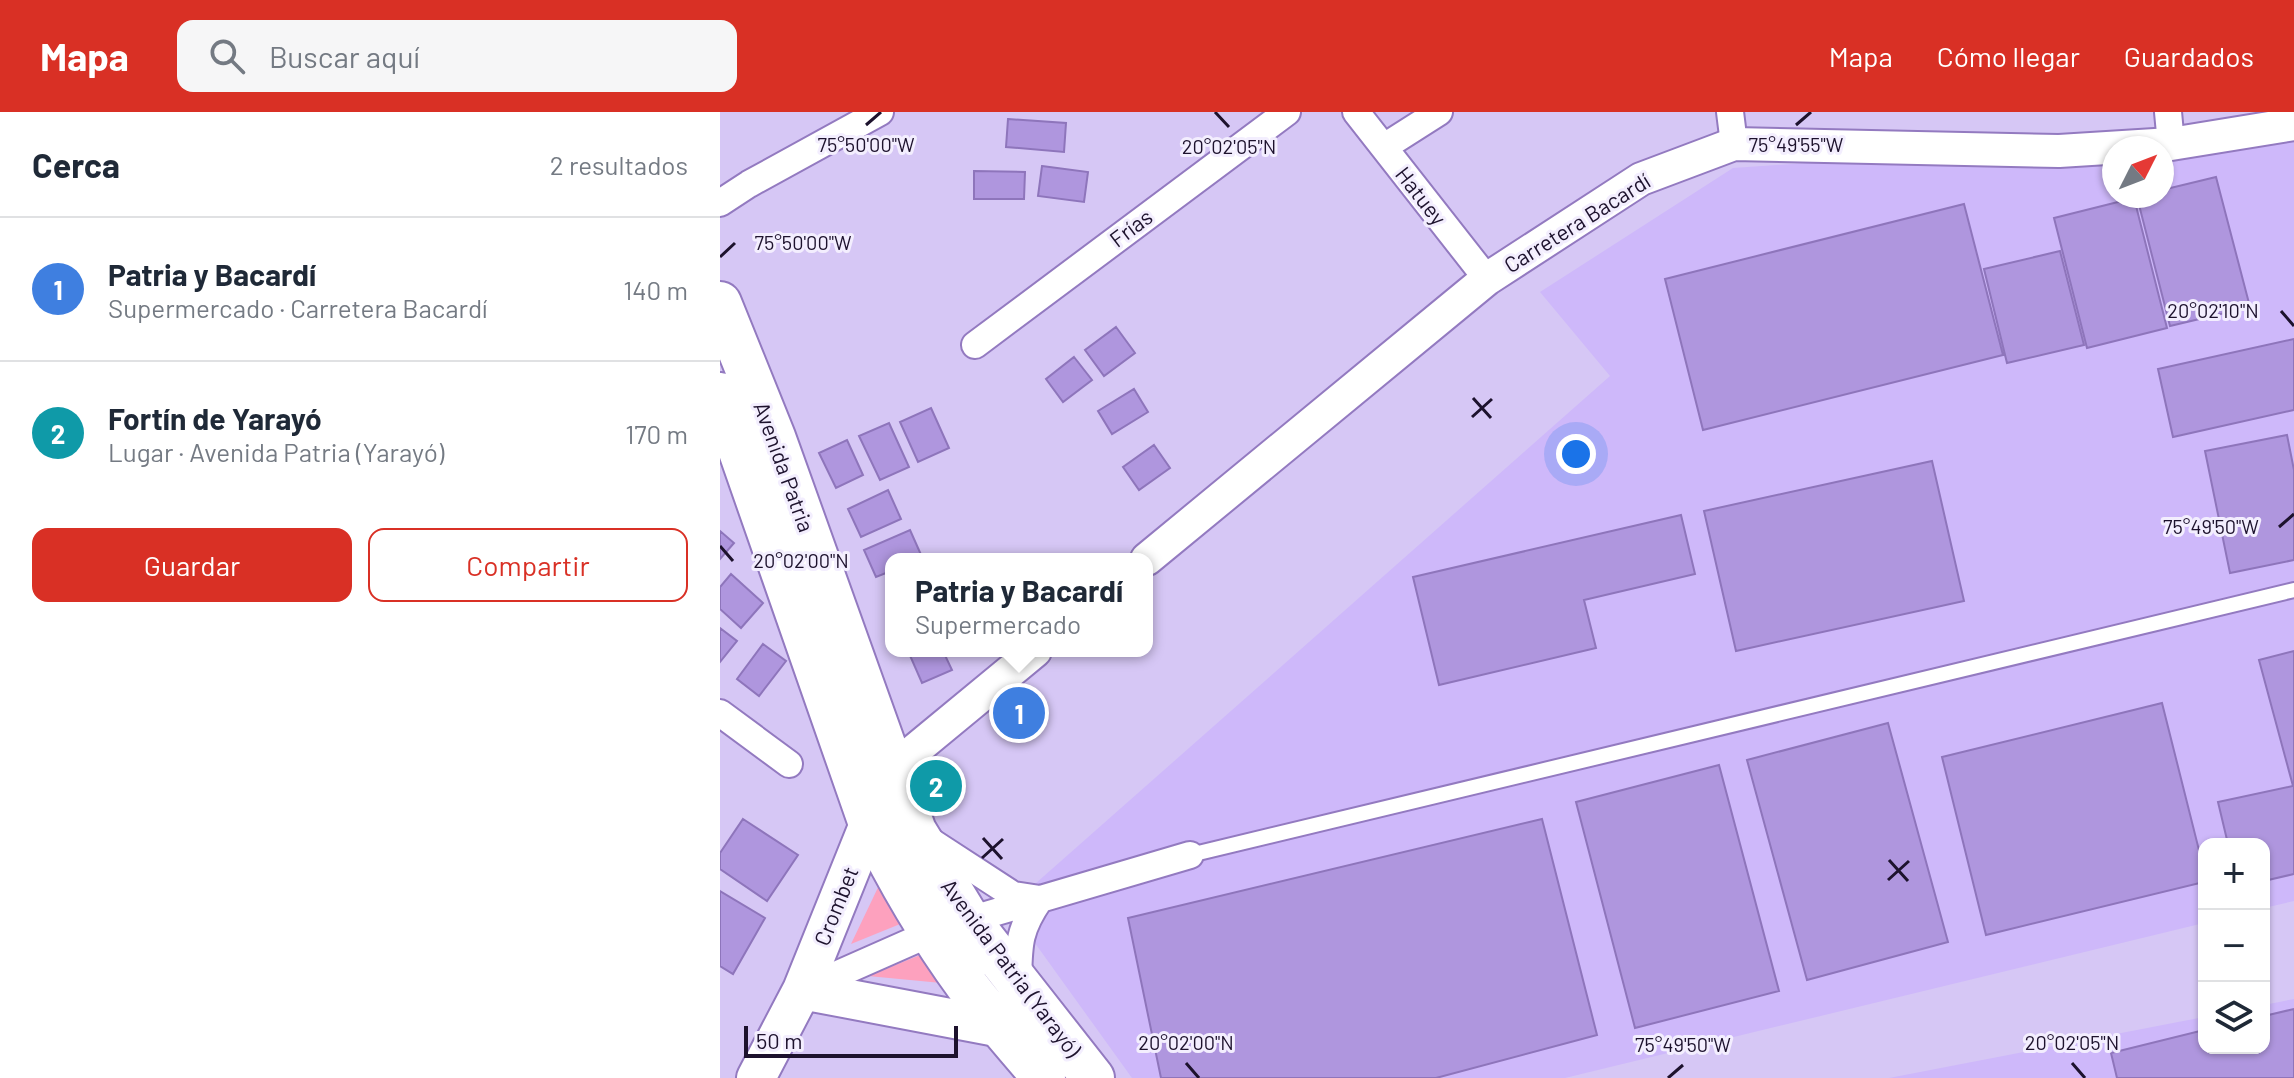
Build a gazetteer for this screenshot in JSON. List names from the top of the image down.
{
  "streets": {
    "main road": ["Avenida Patria", "Crombet", "Avenida Patria (Yarayó)"],
    "street": ["Hatuey", "Carretera Bacardí", "Frías"]
  },
  "crossings": [
    ["Hatuey", "Carretera Bacardí"],
    ["Avenida Patria", "Crombet"],
    ["Avenida Patria", "Avenida Patria (Yarayó)"],
    ["Crombet", "Avenida Patria (Yarayó)"]
  ],
  "scale_bar": "50 m",
  "north": "top right",
  "page": {
    "header": "Mapa",
    "search": "Buscar aquí",
    "nav": ["Mapa", "Cómo llegar", "Guardados"],
    "heading": ["Cerca", "2 resultados"],
    "list": [
      {
        "mark": "1",
        "name": "Patria y Bacardí",
        "note": "Supermercado · Carretera Bacardí",
        "value": "140 m"
      },
      {
        "mark": "2",
        "name": "Fortín de Yarayó",
        "note": "Lugar · Avenida Patria (Yarayó)",
        "value": "170 m"
      }
    ],
    "buttons": ["Guardar", "Compartir"],
    "popup": ["Patria y Bacardí", "Supermercado"],
    "pins": ["1", "2"],
    "map_buttons": ["+", "−"],
    "scale": "50 m"
  },
  "coordinates": [
    "75°50'00\"W",
    "75°49'55\"W",
    "20°02'05\"N",
    "20°02'10\"N",
    "75°49'50\"W",
    "20°02'00\"N"
  ]
}
